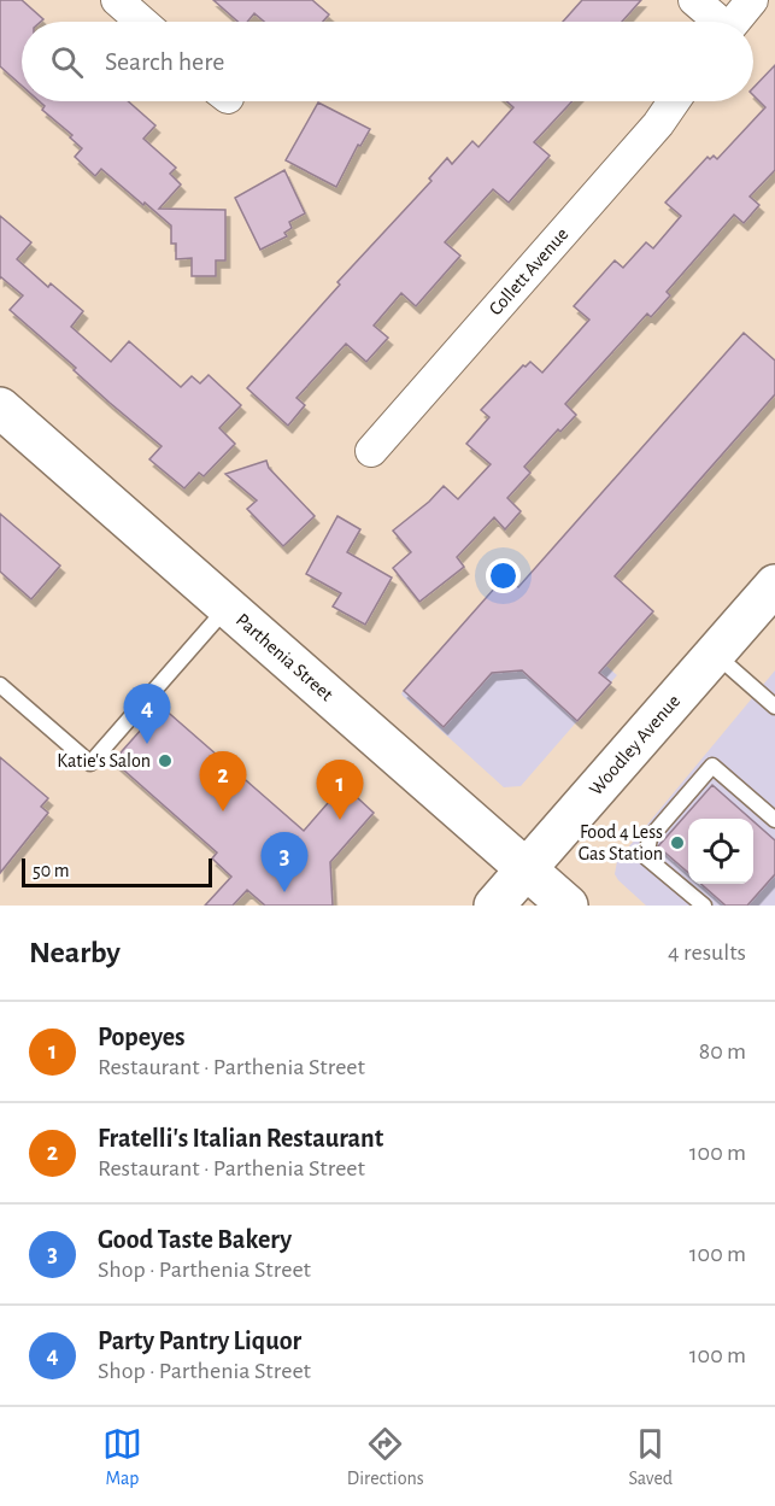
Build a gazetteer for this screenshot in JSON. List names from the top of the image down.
{
  "streets": {
    "main road": ["Parthenia Street", "Woodley Avenue"],
    "street": ["Collett Avenue"]
  },
  "crossings": [
    ["Parthenia Street", "Woodley Avenue"]
  ],
  "places": ["Katie's Salon", "Food 4 Less Gas Station"],
  "scale_bar": "50 m",
  "page": {
    "search": "Search here",
    "pins": [
      "4",
      "2",
      "1",
      "3"
    ],
    "scale": "50 m",
    "heading": ["Nearby", "4 results"],
    "list": [
      {
        "mark": "1",
        "name": "Popeyes",
        "note": "Restaurant · Parthenia Street",
        "value": "80 m"
      },
      {
        "mark": "2",
        "name": "Fratelli's Italian Restaurant",
        "note": "Restaurant · Parthenia Street",
        "value": "100 m"
      },
      {
        "mark": "3",
        "name": "Good Taste Bakery",
        "note": "Shop · Parthenia Street",
        "value": "100 m"
      },
      {
        "mark": "4",
        "name": "Party Pantry Liquor",
        "note": "Shop · Parthenia Street",
        "value": "100 m"
      }
    ],
    "nav": ["Map", "Directions", "Saved"]
  }
}
